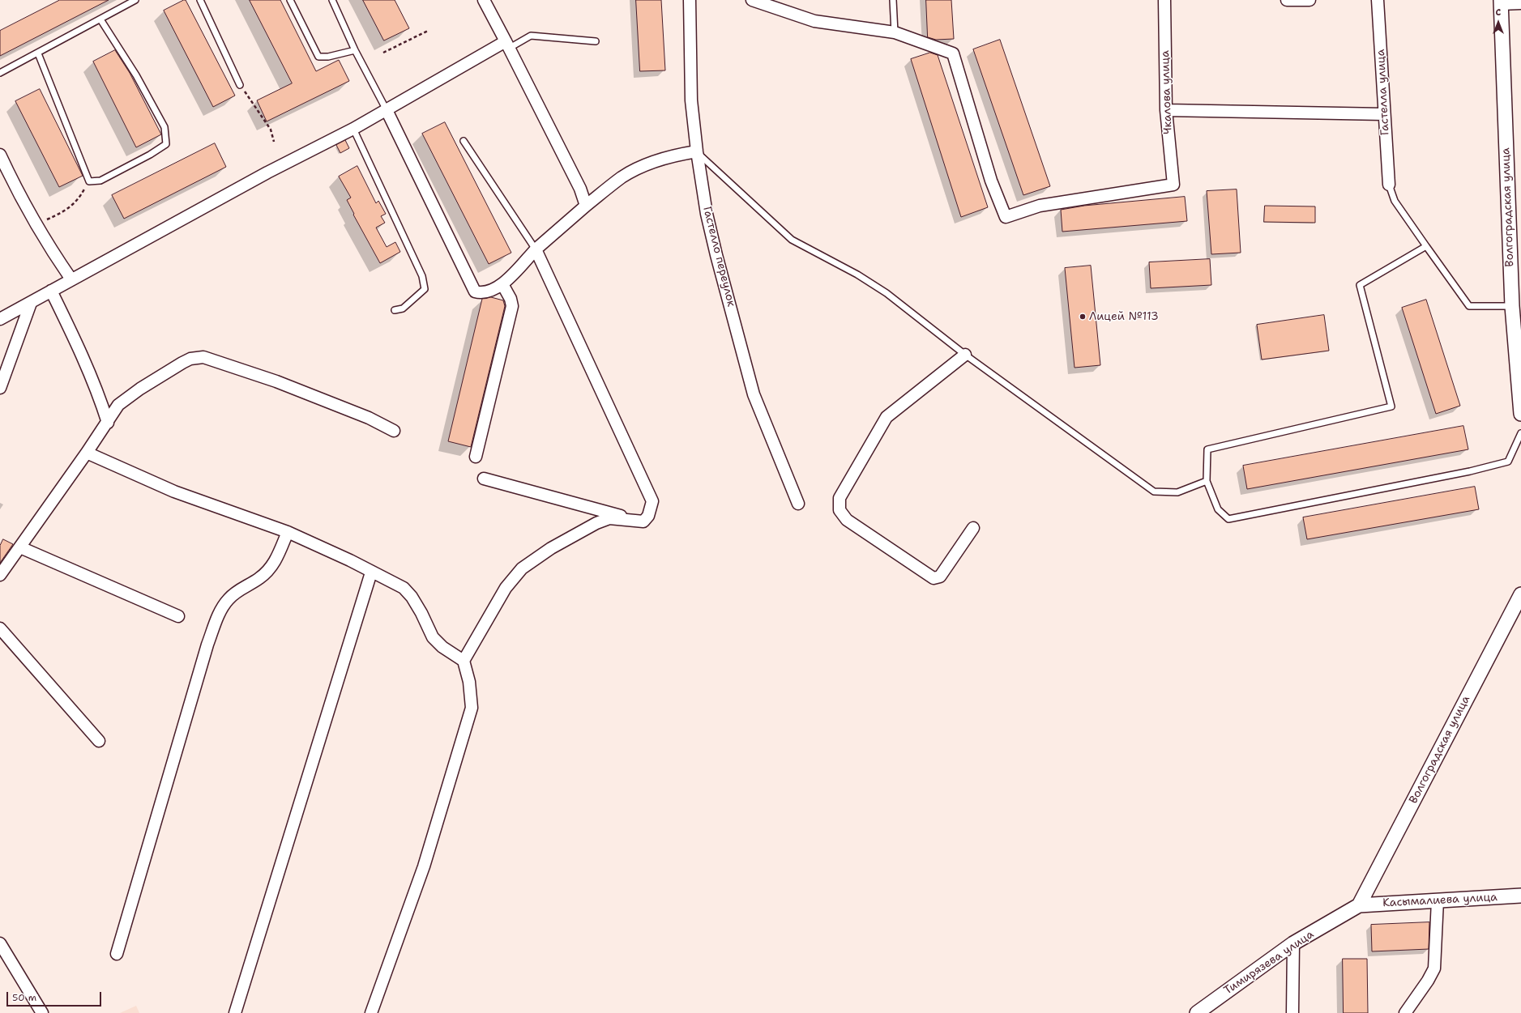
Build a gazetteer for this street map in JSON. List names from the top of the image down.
{
  "streets": {
    "street": [
      "Чкалова улица",
      "Гастелла улица",
      "Волгоградская улица",
      "Гастелло переулок",
      "Касымалиева улица",
      "Тимирязева улица"
    ]
  },
  "crossings": [
    ["Волгоградская улица", "Касымалиева улица"],
    ["Волгоградская улица", "Тимирязева улица"],
    ["Касымалиева улица", "Тимирязева улица"]
  ],
  "places": ["Лицей №113"],
  "scale_bar": "50 m",
  "north": "top"
}
